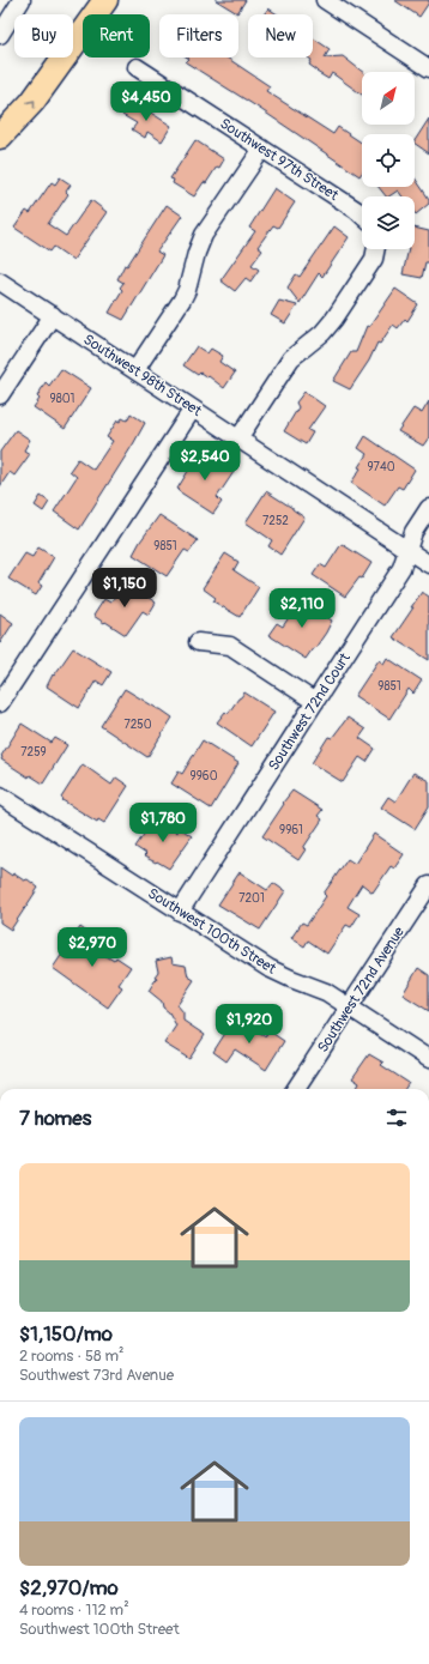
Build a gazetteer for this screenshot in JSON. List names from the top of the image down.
{
  "streets": {
    "street": [
      "Southwest 97th Street",
      "Southwest 98th Street",
      "Southwest 72nd Court",
      "Southwest 100th Street",
      "Southwest 72nd Avenue"
    ]
  },
  "crossings": [
    ["Southwest 98th Street", "Southwest 72nd Court"],
    ["Southwest 72nd Court", "Southwest 100th Street"],
    ["Southwest 100th Street", "Southwest 72nd Avenue"]
  ],
  "house_numbers": [
    "9801",
    "9740",
    "7252",
    "9851",
    "9851",
    "7250",
    "7259",
    "9960",
    "9961",
    "7201"
  ],
  "north": "top right",
  "page": {
    "chip": [
      "Buy",
      "Rent",
      "Filters",
      "New"
    ],
    "price": [
      "$4,450",
      "$2,540",
      "$1,150",
      "$2,110",
      "$1,780",
      "$2,970",
      "$1,920"
    ],
    "heading": "7 homes",
    "list": [
      {
        "name": "$1,150/mo",
        "note": "2 rooms · 58 m² · Southwest 73rd Avenue"
      },
      {
        "name": "$2,970/mo",
        "note": "4 rooms · 112 m² · Southwest 100th Street"
      }
    ]
  }
}
